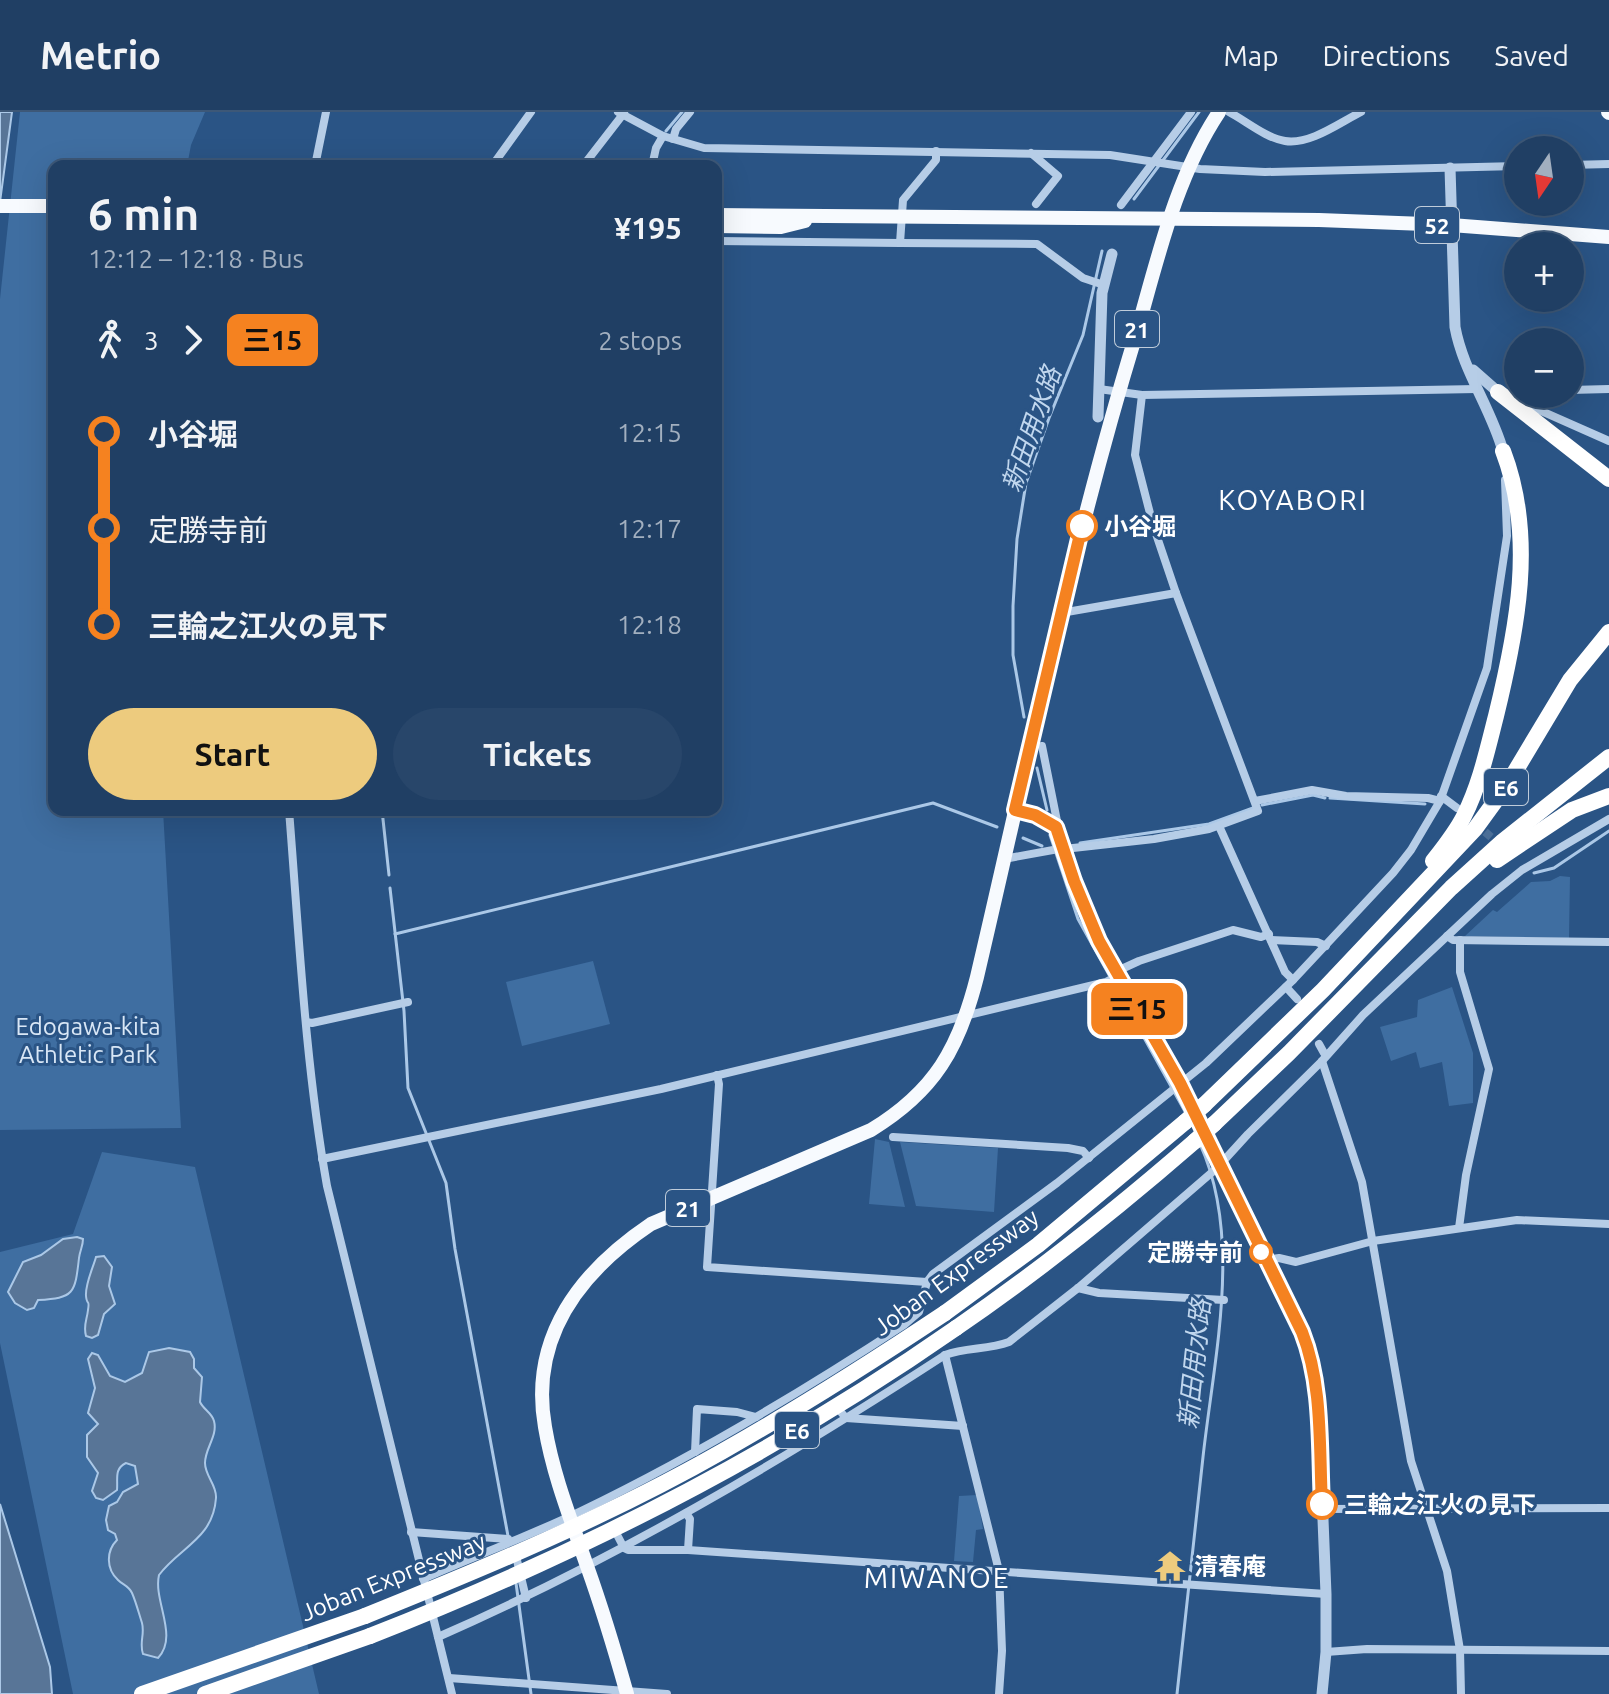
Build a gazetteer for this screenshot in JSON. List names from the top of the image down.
{
  "streets": {
    "highway": ["E6", "Joban Expressway"],
    "main road": ["52", "21"]
  },
  "crossings": [
    ["52", "21"]
  ],
  "districts": ["KOYABORI", "MIWANOE"],
  "water": ["新田用水路"],
  "parks": ["Edogawa-kita Athletic Park"],
  "places": {
    "other": ["小谷堀", "定勝寺前", "三輪之江火の見下"],
    "temple": ["清春庵"]
  },
  "lines": ["bus line 三15"],
  "north": "bottom",
  "page": {
    "header": "Metrio",
    "nav": ["Map", "Directions", "Saved"],
    "on_map": "三15",
    "map_buttons": ["+", "−"],
    "heading": ["6 min", "12:12 – 12:18 · Bus", "¥195"],
    "legs": ["3", "三15", "2 stops"],
    "list": [
      {
        "name": "小谷堀",
        "value": "12:15"
      },
      {
        "name": "定勝寺前",
        "value": "12:17"
      },
      {
        "name": "三輪之江火の見下",
        "value": "12:18"
      }
    ],
    "buttons": ["Start", "Tickets"]
  }
}
